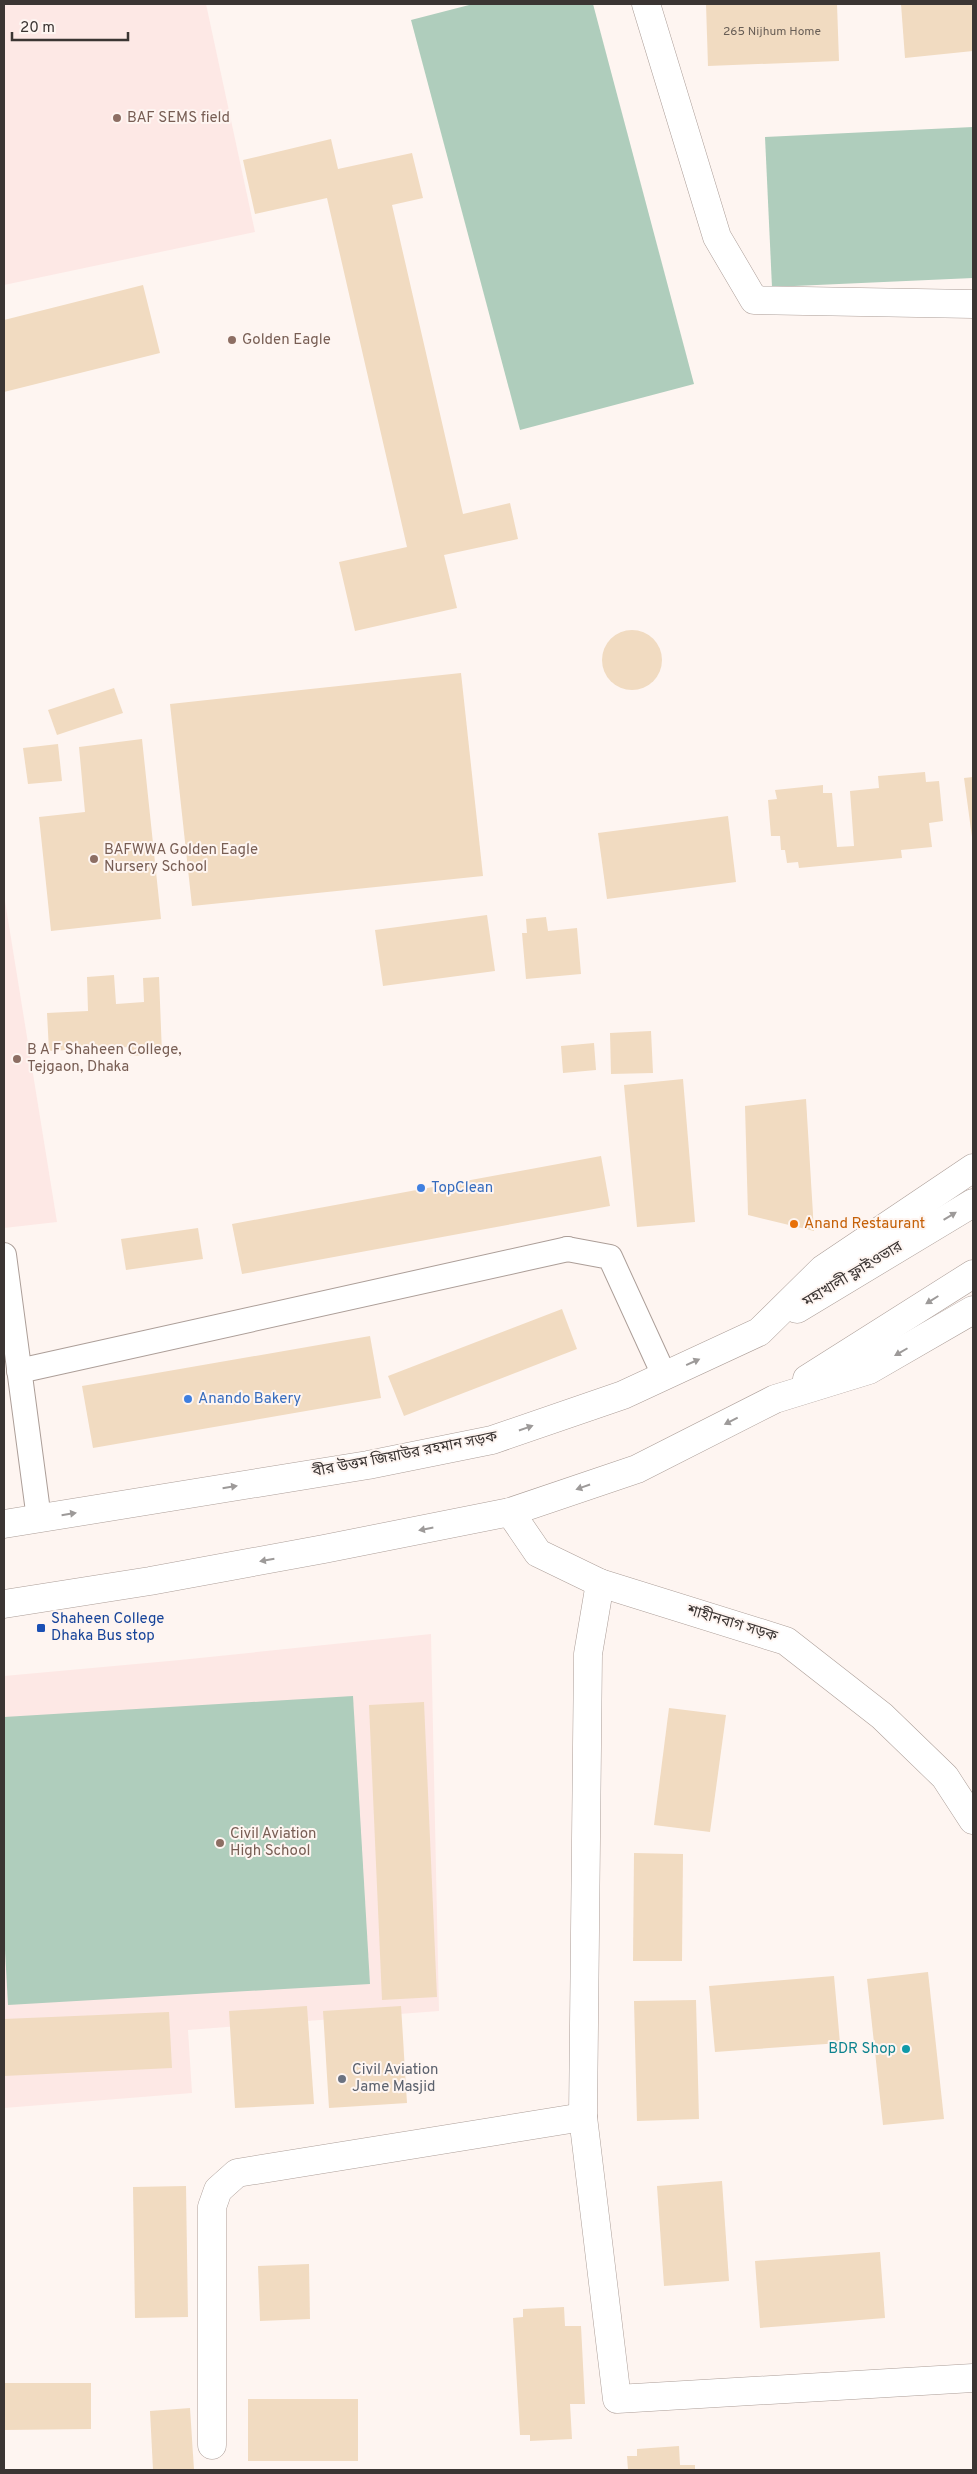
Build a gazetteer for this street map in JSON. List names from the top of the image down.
{
  "streets": {
    "main road": ["মহাখালী ফ্লাইওভার", "বীর উত্তম জিয়াউর রহমান সড়ক", "শাহীনবাগ সড়ক"]
  },
  "crossings": [
    ["মহাখালী ফ্লাইওভার", "বীর উত্তম জিয়াউর রহমান সড়ক"]
  ],
  "places": {
    "other": [
      "BAF SEMS field",
      "Golden Eagle",
      "BAFWWA Golden Eagle Nursery School",
      "B A F Shaheen College, Tejgaon, Dhaka",
      "TopClean",
      "Anand Restaurant",
      "Anando Bakery",
      "Civil Aviation High School",
      "BDR Shop",
      "Civil Aviation Jame Masjid"
    ],
    "transit": ["Shaheen College Dhaka Bus stop"]
  },
  "house_numbers": ["265 Nijhum Home"],
  "scale_bar": "20 m"
}
